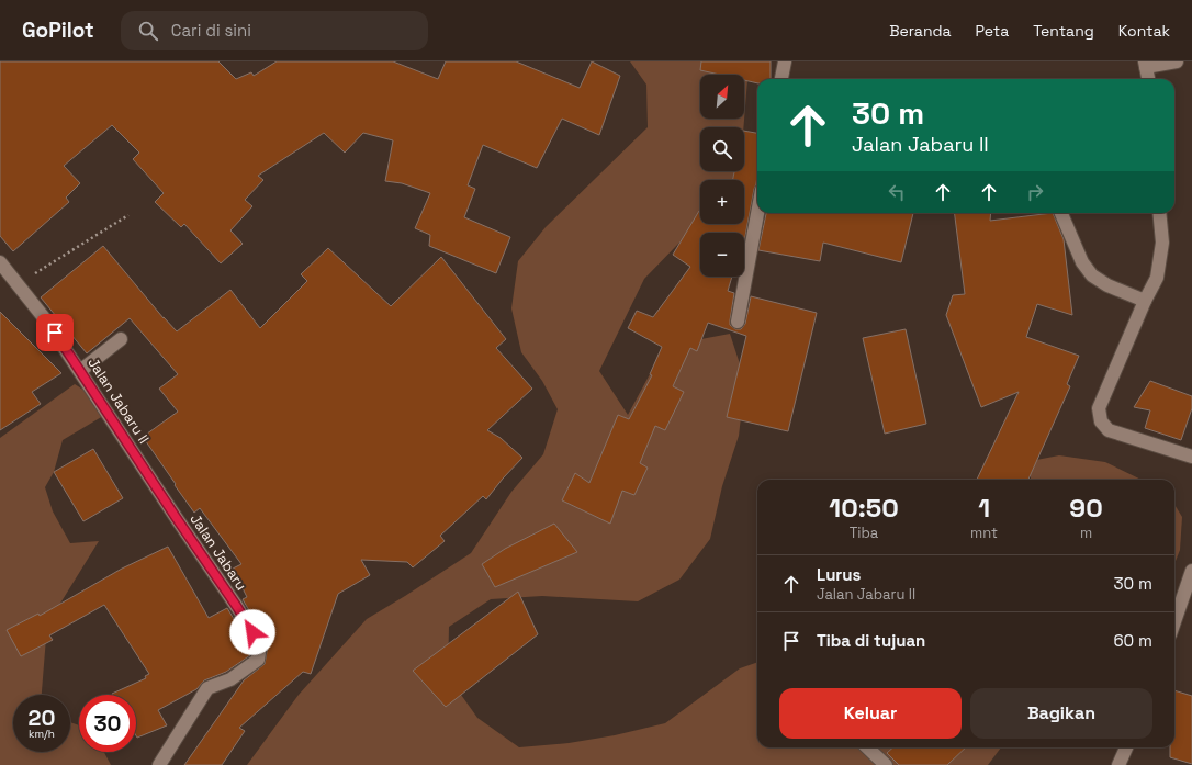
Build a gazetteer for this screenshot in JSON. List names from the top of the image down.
{
  "streets": {
    "street": ["Jalan Jabaru II", "Jalan Jabaru"]
  },
  "crossings": [
    ["Jalan Jabaru II", "Jalan Jabaru"]
  ],
  "north": "top right",
  "page": {
    "header": "GoPilot",
    "search": "Cari di sini",
    "nav": [
      "Beranda",
      "Peta",
      "Tentang",
      "Kontak"
    ],
    "map_buttons": ["+", "−"],
    "turn": ["30 m", "Jalan Jabaru II"],
    "eta": [
      "10:50",
      "Tiba",
      "1",
      "mnt",
      "90",
      "m"
    ],
    "list": [
      {
        "name": "Lurus",
        "note": "Jalan Jabaru II",
        "value": "30 m"
      },
      {
        "name": "Tiba di tujuan",
        "value": "60 m"
      }
    ],
    "buttons": ["Keluar", "Bagikan"],
    "speed": "20 km/h",
    "limit": "30"
  }
}
